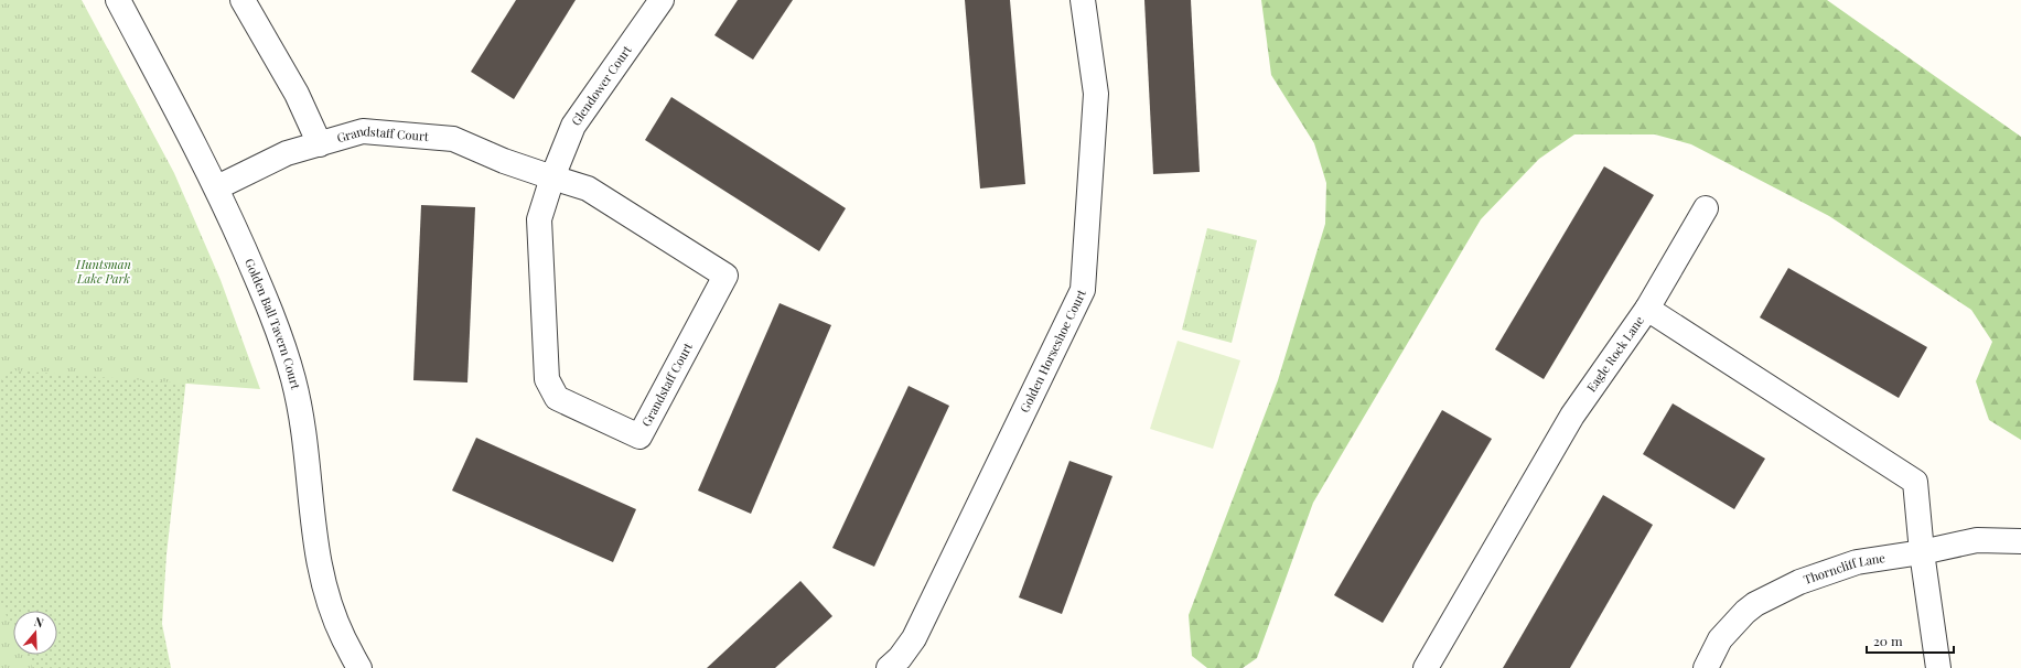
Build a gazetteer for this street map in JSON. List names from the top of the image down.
{
  "streets": {
    "street": [
      "Glendower Court",
      "Grandstaff Court",
      "Golden Ball Tavern Court",
      "Golden Horseshoe Court",
      "Eagle Rock Lane",
      "Thorncliff Lane"
    ]
  },
  "crossings": [
    ["Glendower Court", "Grandstaff Court"],
    ["Grandstaff Court", "Golden Ball Tavern Court"],
    ["Eagle Rock Lane", "Thorncliff Lane"]
  ],
  "parks": ["Huntsman Lake Park"],
  "scale_bar": "20 m",
  "north": "top"
}
